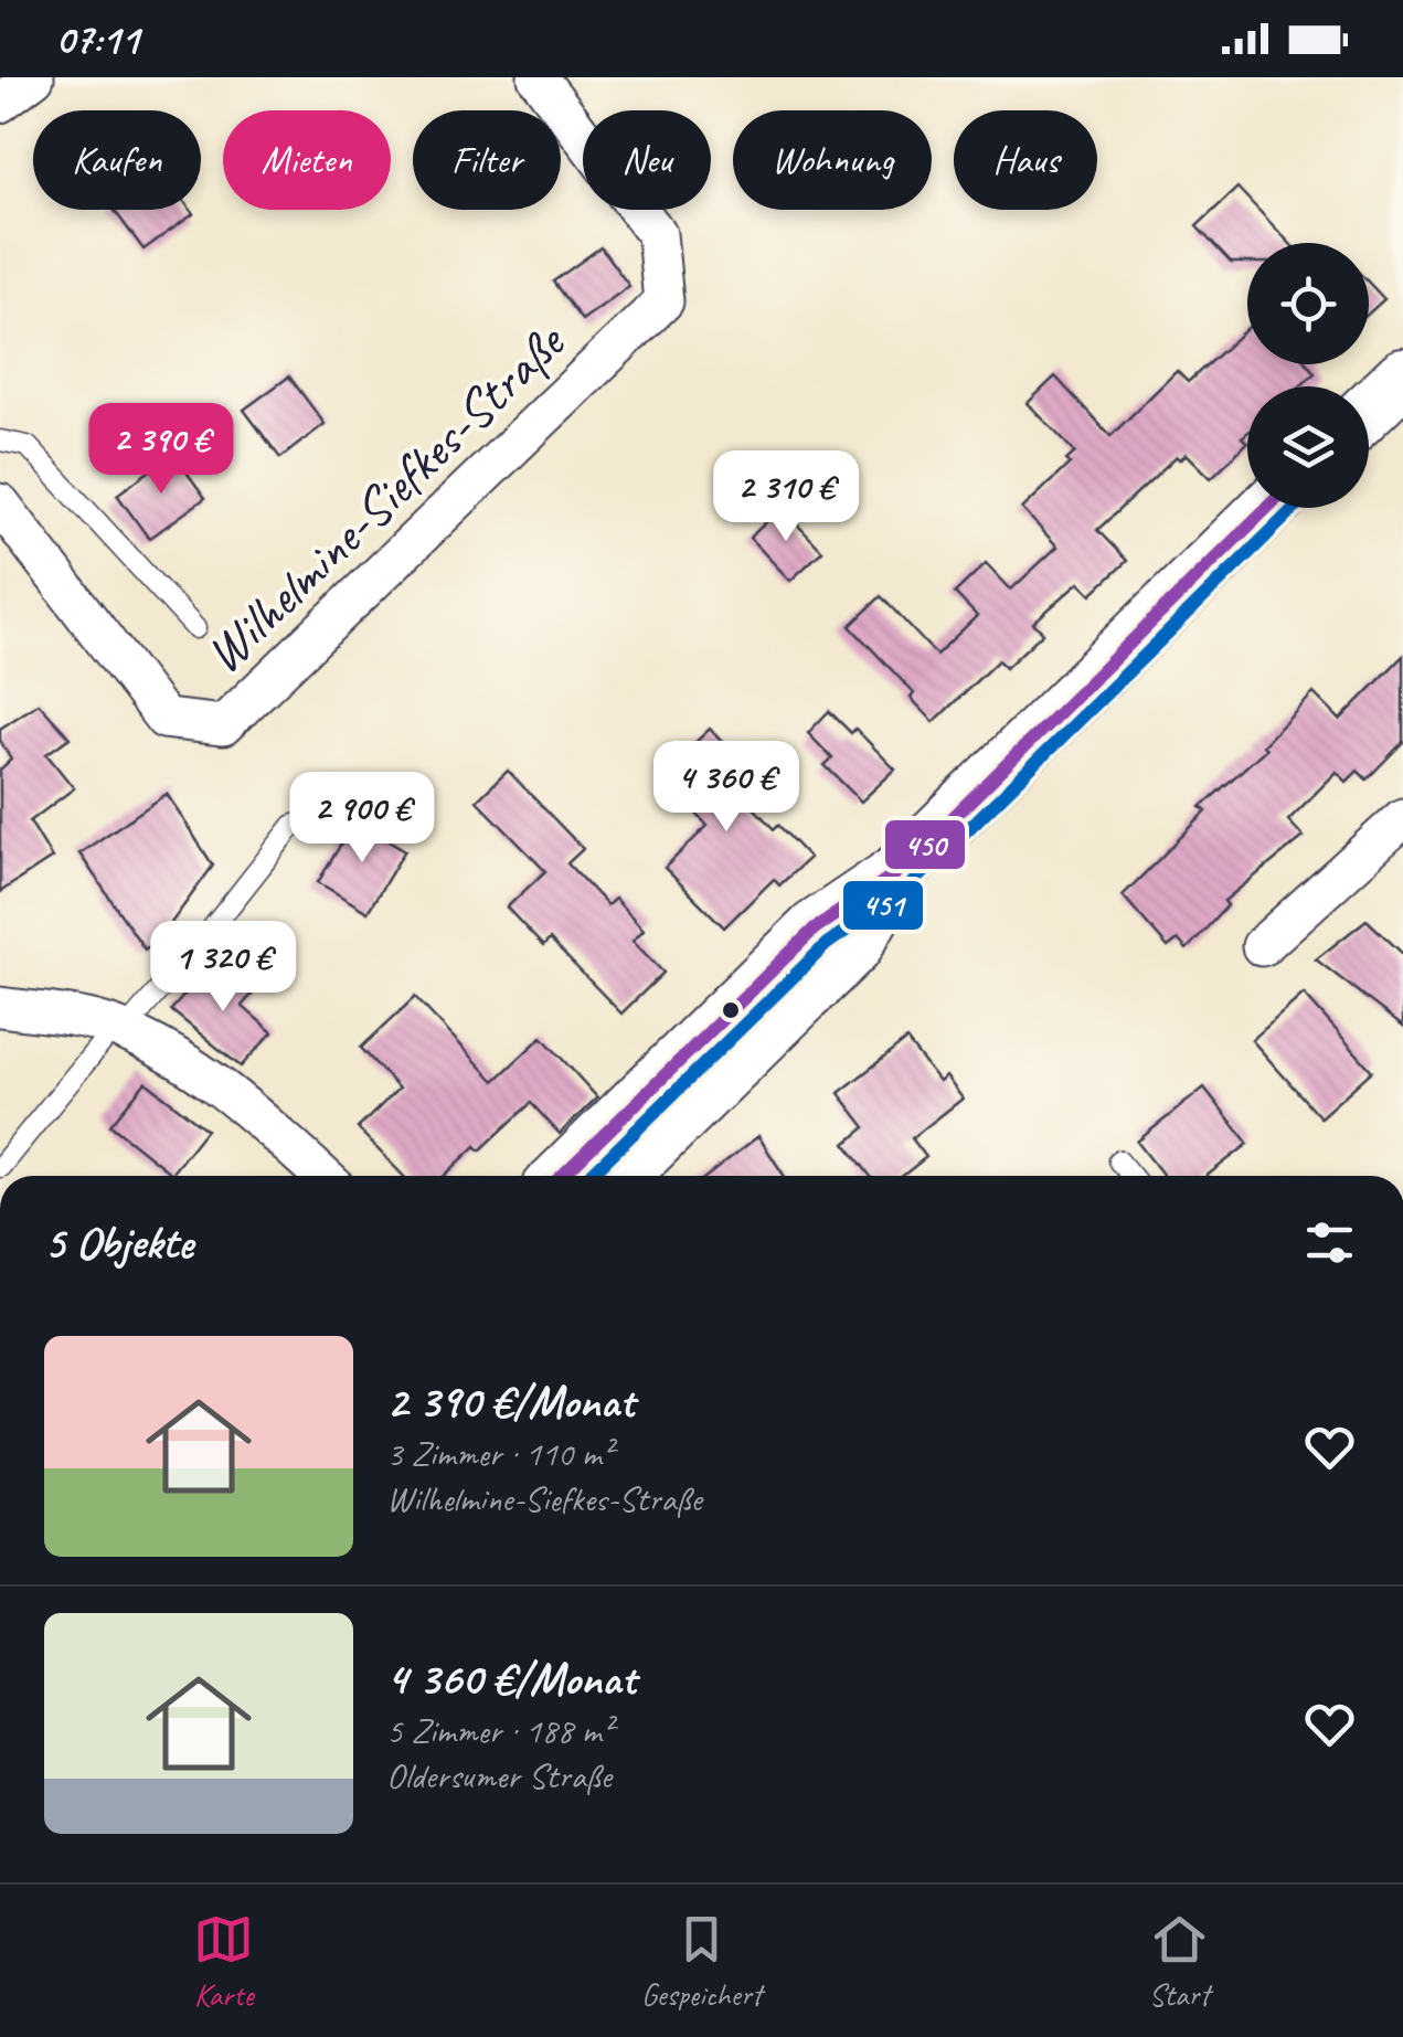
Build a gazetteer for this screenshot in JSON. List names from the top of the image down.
{
  "streets": {
    "street": ["Wilhelmine-Siefkes-Straße"]
  },
  "lines": ["transit line 450", "transit line 451"],
  "page": {
    "status": "07:11",
    "chip": [
      "Kaufen",
      "Mieten",
      "Filter",
      "Neu",
      "Wohnung",
      "Haus"
    ],
    "price": [
      "2 390 €",
      "2 310 €",
      "4 360 €",
      "2 900 €",
      "1 320 €"
    ],
    "heading": "5 Objekte",
    "list": [
      {
        "name": "2 390 €/Monat",
        "note": "3 Zimmer · 110 m² · Wilhelmine-Siefkes-Straße"
      },
      {
        "name": "4 360 €/Monat",
        "note": "5 Zimmer · 188 m² · Oldersumer Straße"
      }
    ],
    "tabs": ["Karte", "Gespeichert", "Start"]
  }
}
